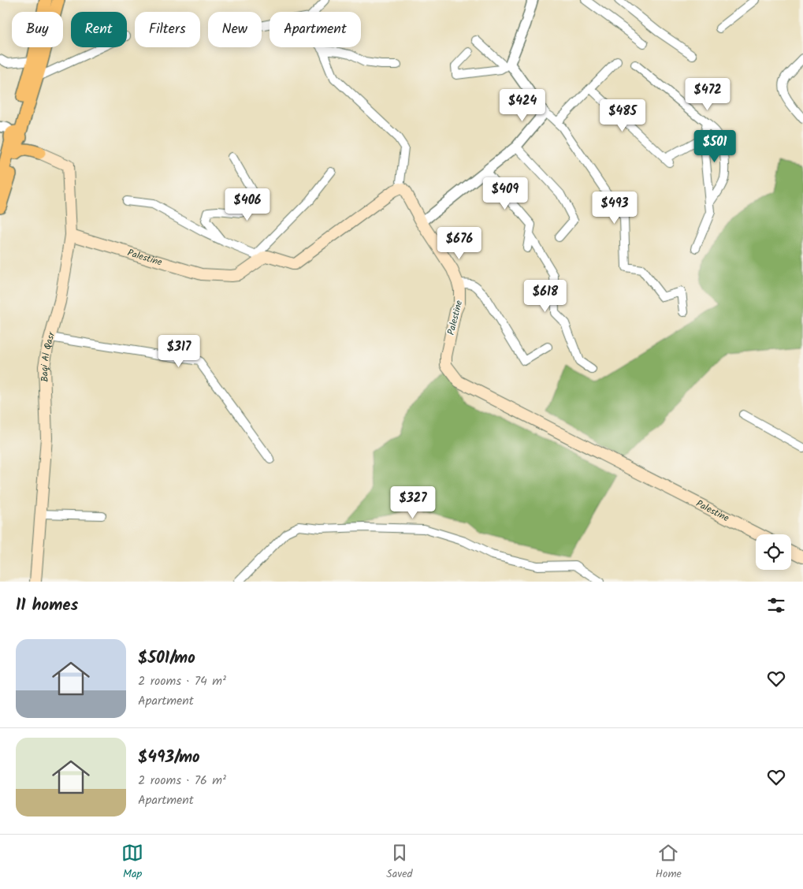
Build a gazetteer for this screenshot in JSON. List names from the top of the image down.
{
  "streets": {
    "main road": ["Palestine", "Baqi Al Qasr"]
  },
  "crossings": [
    ["Palestine", "Baqi Al Qasr"]
  ],
  "page": {
    "chip": [
      "Buy",
      "Rent",
      "Filters",
      "New",
      "Apartment"
    ],
    "price": [
      "$472",
      "$424",
      "$485",
      "$501",
      "$409",
      "$406",
      "$493",
      "$676",
      "$618",
      "$317",
      "$327"
    ],
    "heading": "11 homes",
    "list": [
      {
        "name": "$501/mo",
        "note": "2 rooms · 74 m² · Apartment"
      },
      {
        "name": "$493/mo",
        "note": "2 rooms · 76 m² · Apartment"
      }
    ],
    "tabs": ["Map", "Saved", "Home"]
  }
}
